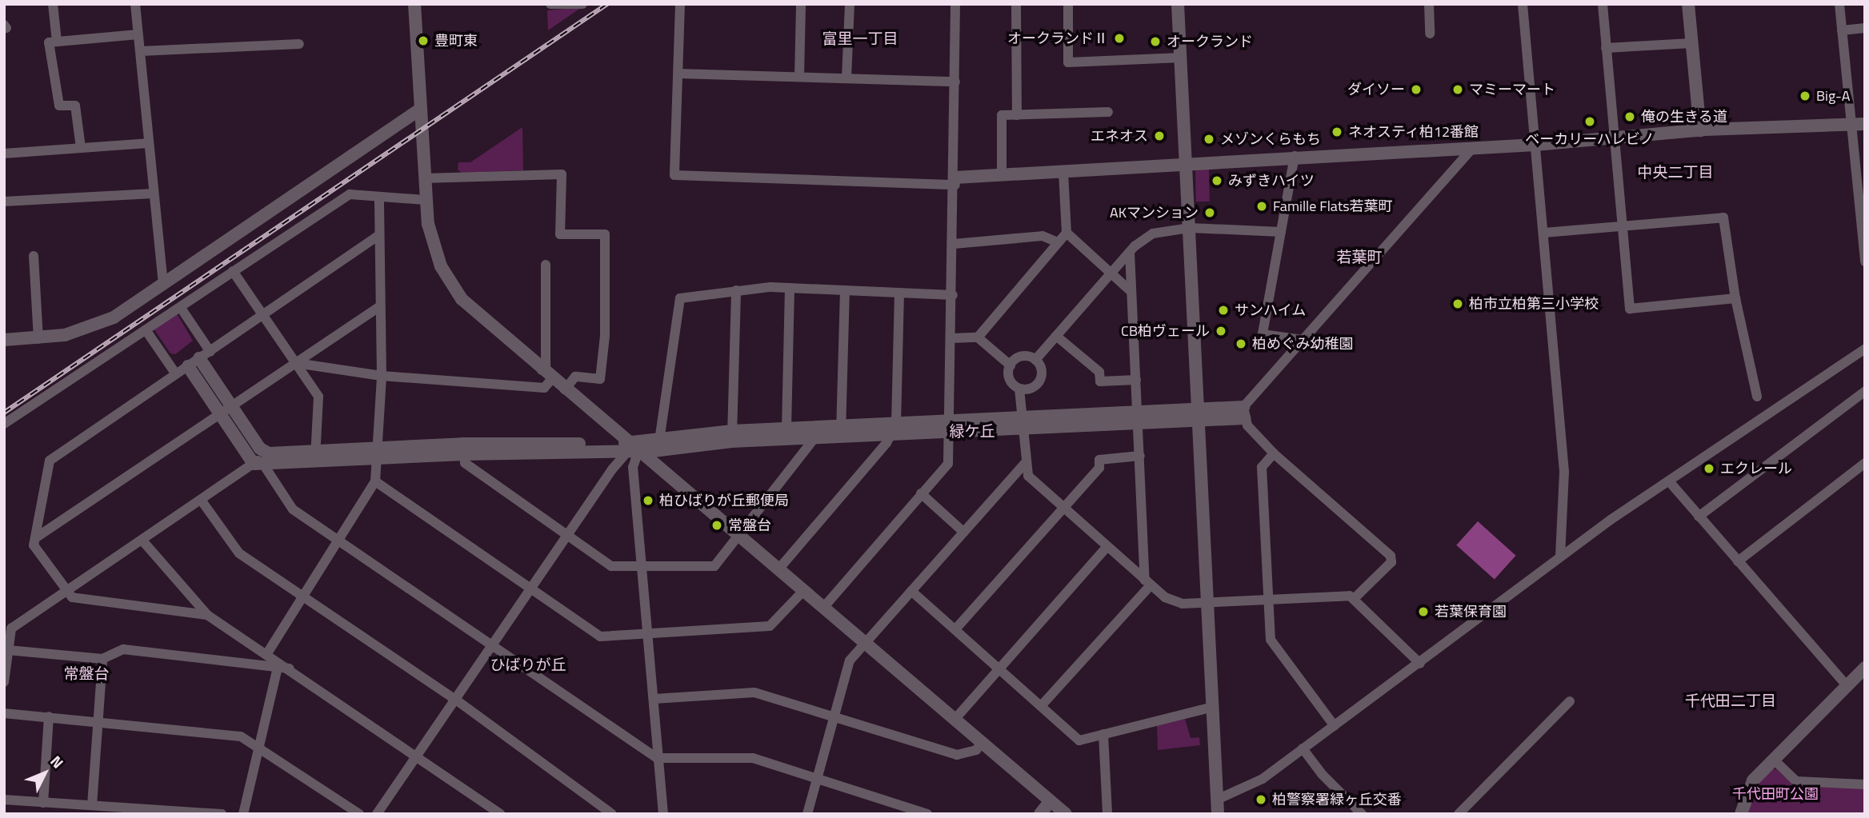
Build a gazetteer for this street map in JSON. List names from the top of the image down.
{
  "districts": [
    "富里一丁目",
    "中央二丁目",
    "若葉町",
    "緑ケ丘",
    "ひばりが丘",
    "常盤台",
    "千代田二丁目"
  ],
  "parks": ["千代田町公園"],
  "places": [
    "オークランドⅡ",
    "豊町東",
    "オークランド",
    "ダイソー",
    "マミーマート",
    "Big-A",
    "俺の生きる道",
    "ベーカリーハレビノ",
    "ネオスティ柏12番館",
    "エネオス",
    "メゾンくらもち",
    "みずきハイツ",
    "Famille Flats若葉町",
    "AKマンション",
    "柏市立柏第三小学校",
    "サンハイム",
    "CB柏ヴェール",
    "柏めぐみ幼稚園",
    "エクレール",
    "柏ひばりが丘郵便局",
    "常盤台",
    "若葉保育園",
    "柏警察署緑ヶ丘交番"
  ],
  "north": "top right"
}
